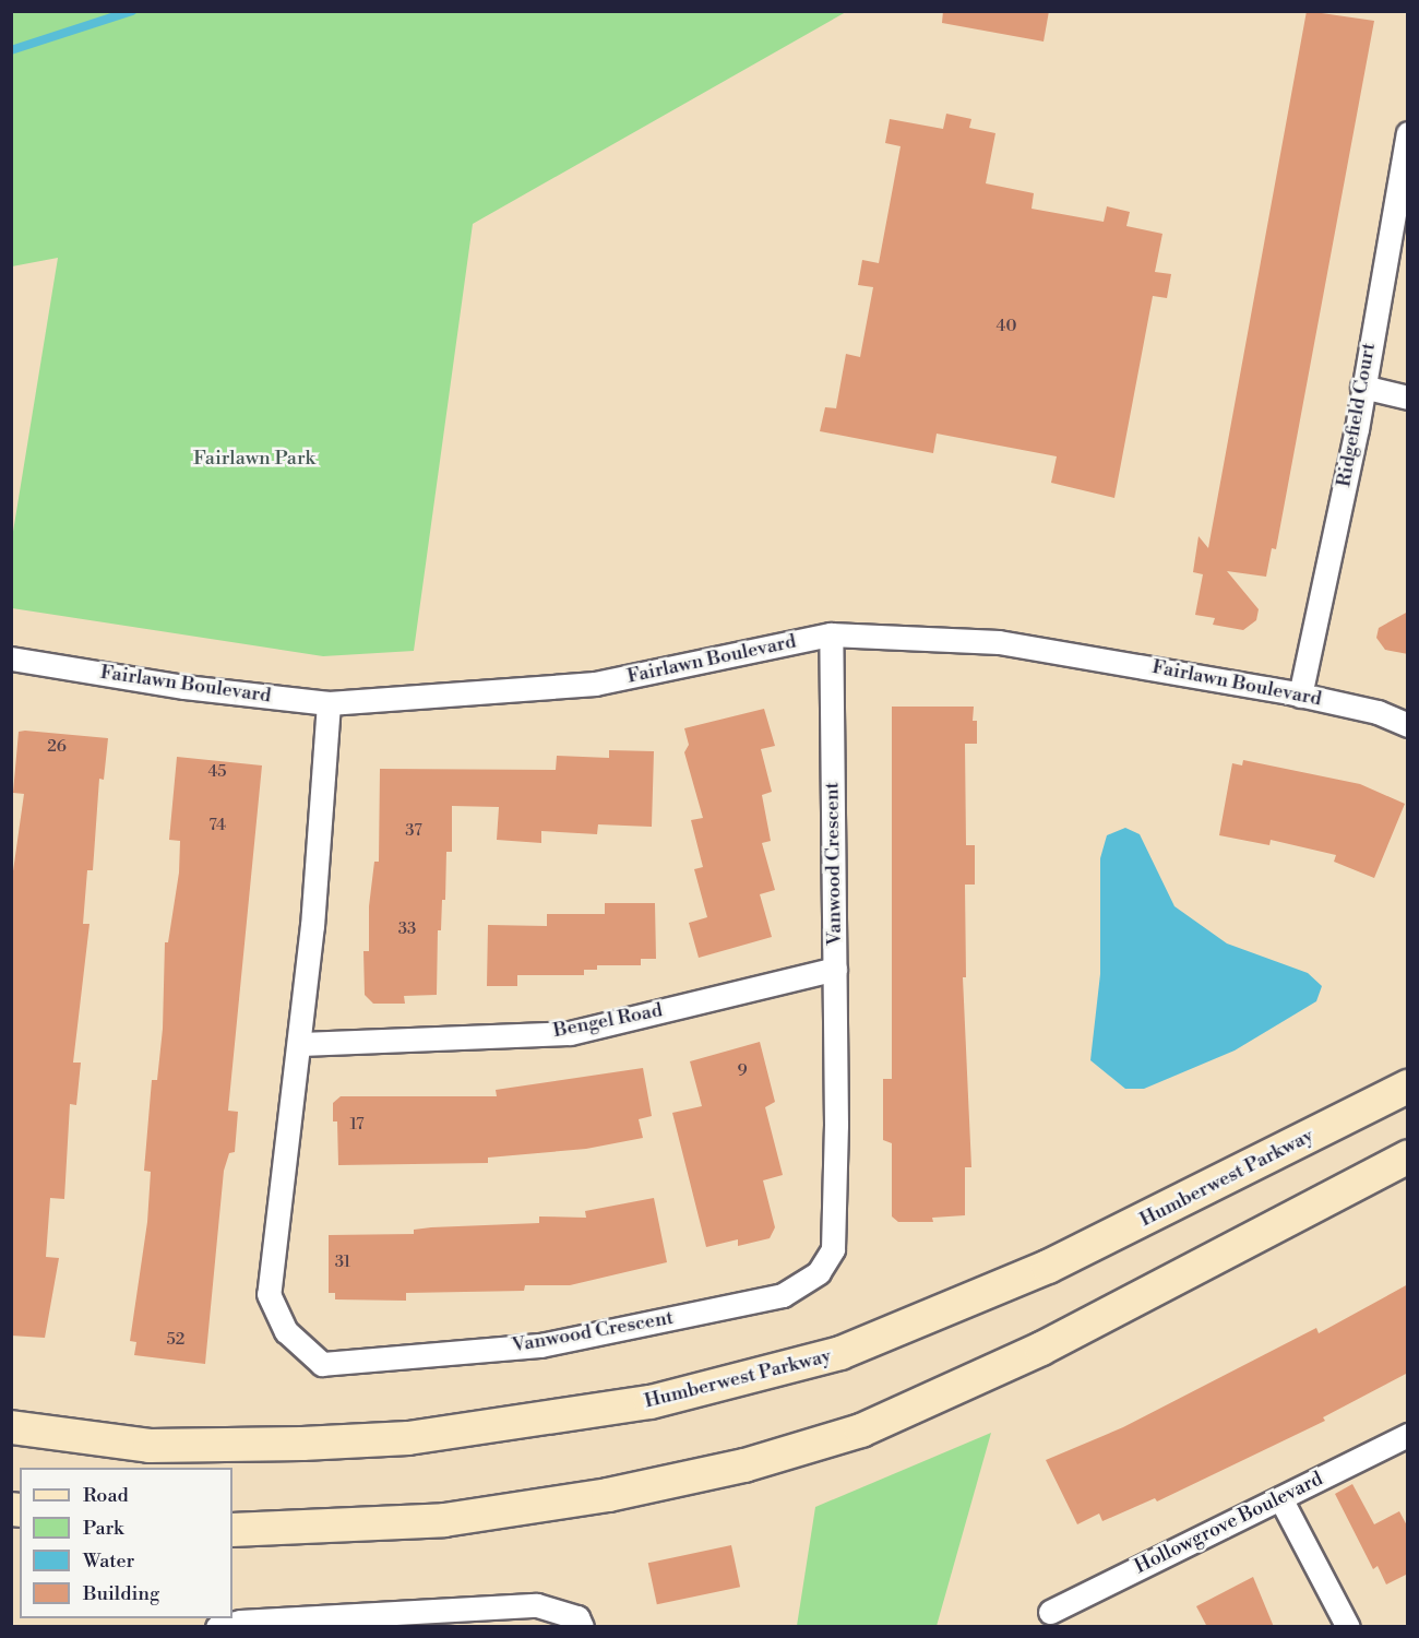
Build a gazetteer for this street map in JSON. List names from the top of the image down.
{
  "streets": {
    "main road": ["Humberwest Parkway"],
    "street": [
      "Ridgefield Court",
      "Fairlawn Boulevard",
      "Vanwood Crescent",
      "Bengel Road",
      "Hollowgrove Boulevard"
    ]
  },
  "crossings": [
    ["Ridgefield Court", "Fairlawn Boulevard"],
    ["Fairlawn Boulevard", "Vanwood Crescent"],
    ["Vanwood Crescent", "Bengel Road"]
  ],
  "parks": ["Fairlawn Park"],
  "house_numbers": [
    "40",
    "26",
    "45",
    "74",
    "37",
    "33",
    "9",
    "17",
    "31",
    "52"
  ],
  "legend": [
    "Road",
    "Park",
    "Water",
    "Building"
  ]
}
